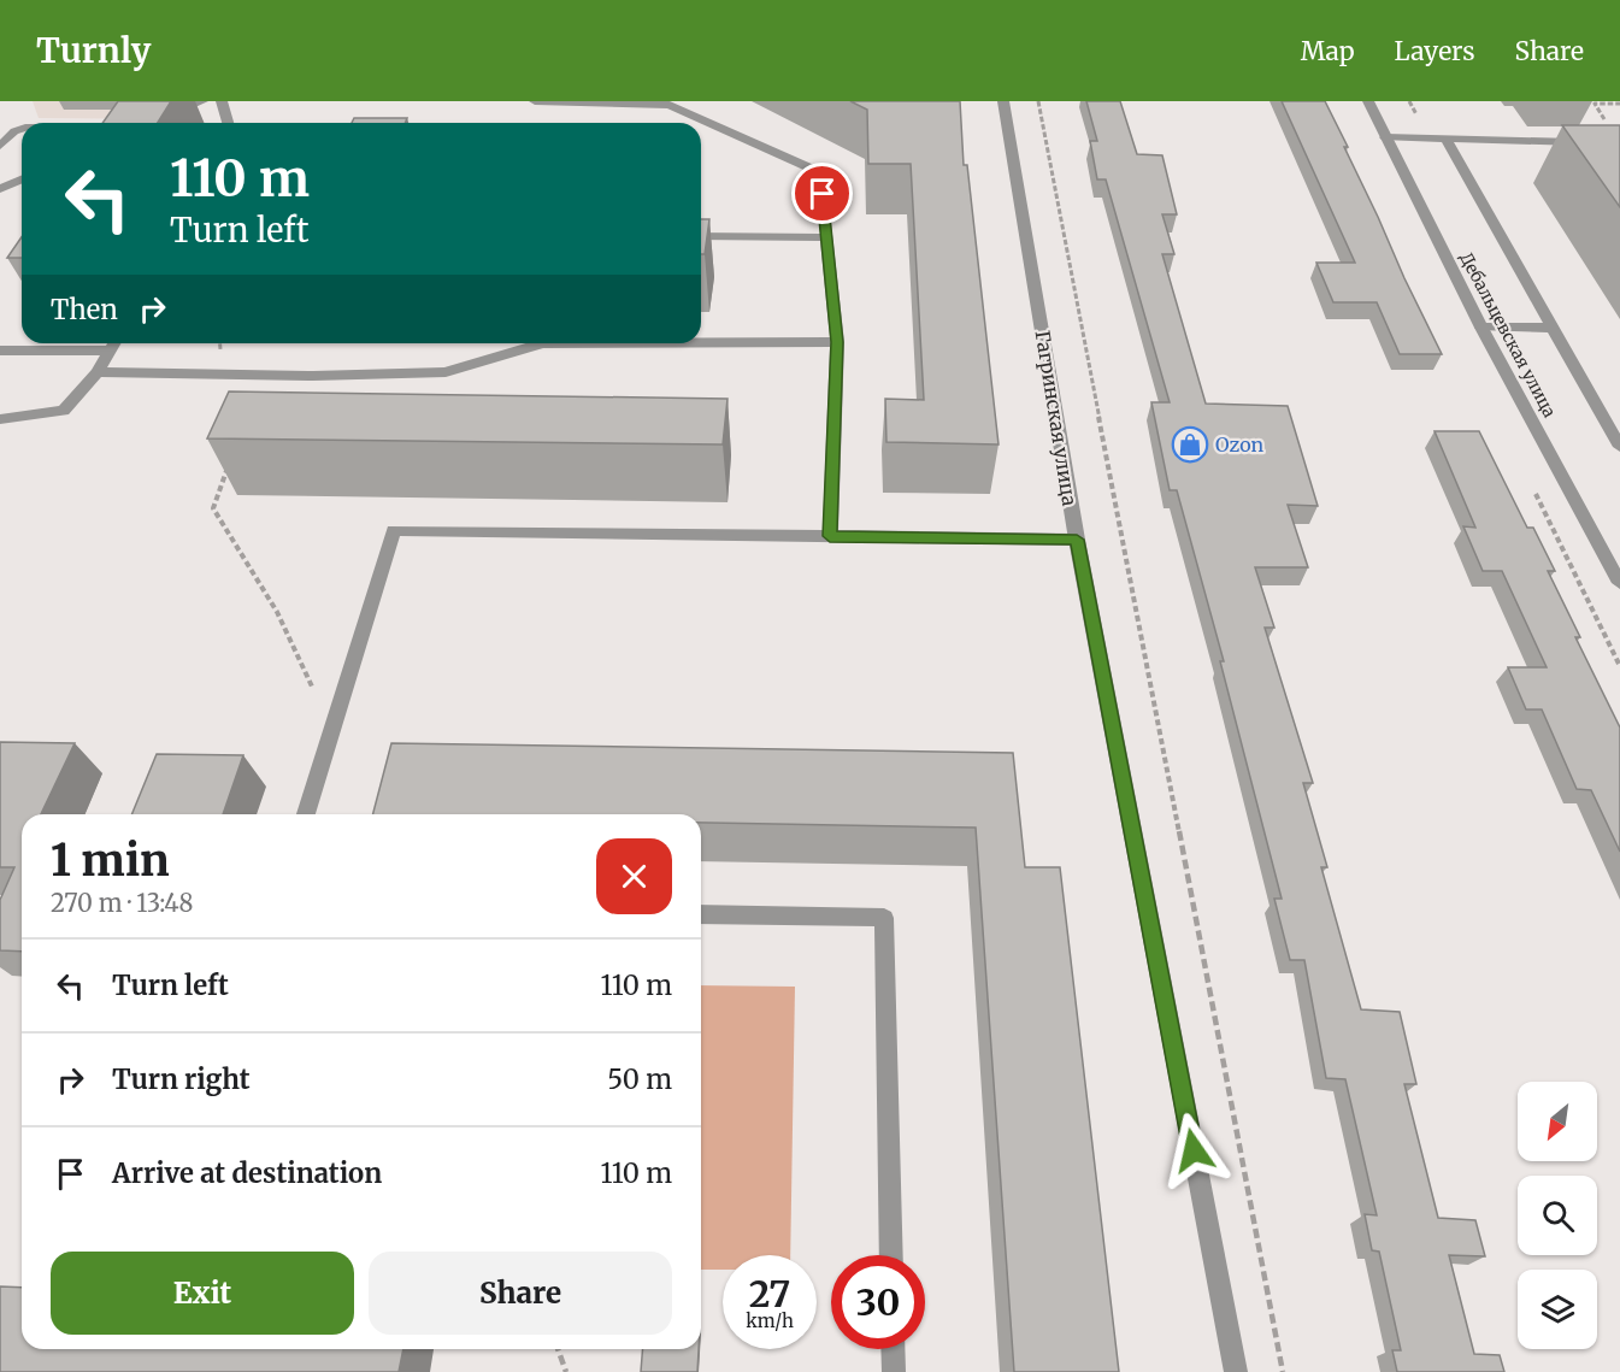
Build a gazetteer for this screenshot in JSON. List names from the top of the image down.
{
  "streets": {
    "street": ["Дебальцевская улица", "Гагринская улица"]
  },
  "places": {
    "shop": ["Ozon"]
  },
  "north": "bottom left",
  "page": {
    "header": "Turnly",
    "nav": ["Map", "Layers", "Share"],
    "turn": ["110 m", "Turn left"],
    "then": "Then",
    "heading": ["1 min", "270 m · 13:48"],
    "list": [
      {
        "name": "Turn left",
        "value": "110 m"
      },
      {
        "name": "Turn right",
        "value": "50 m"
      },
      {
        "name": "Arrive at destination",
        "value": "110 m"
      }
    ],
    "buttons": ["Exit", "Share"],
    "speed": "27 km/h",
    "limit": "30"
  }
}
